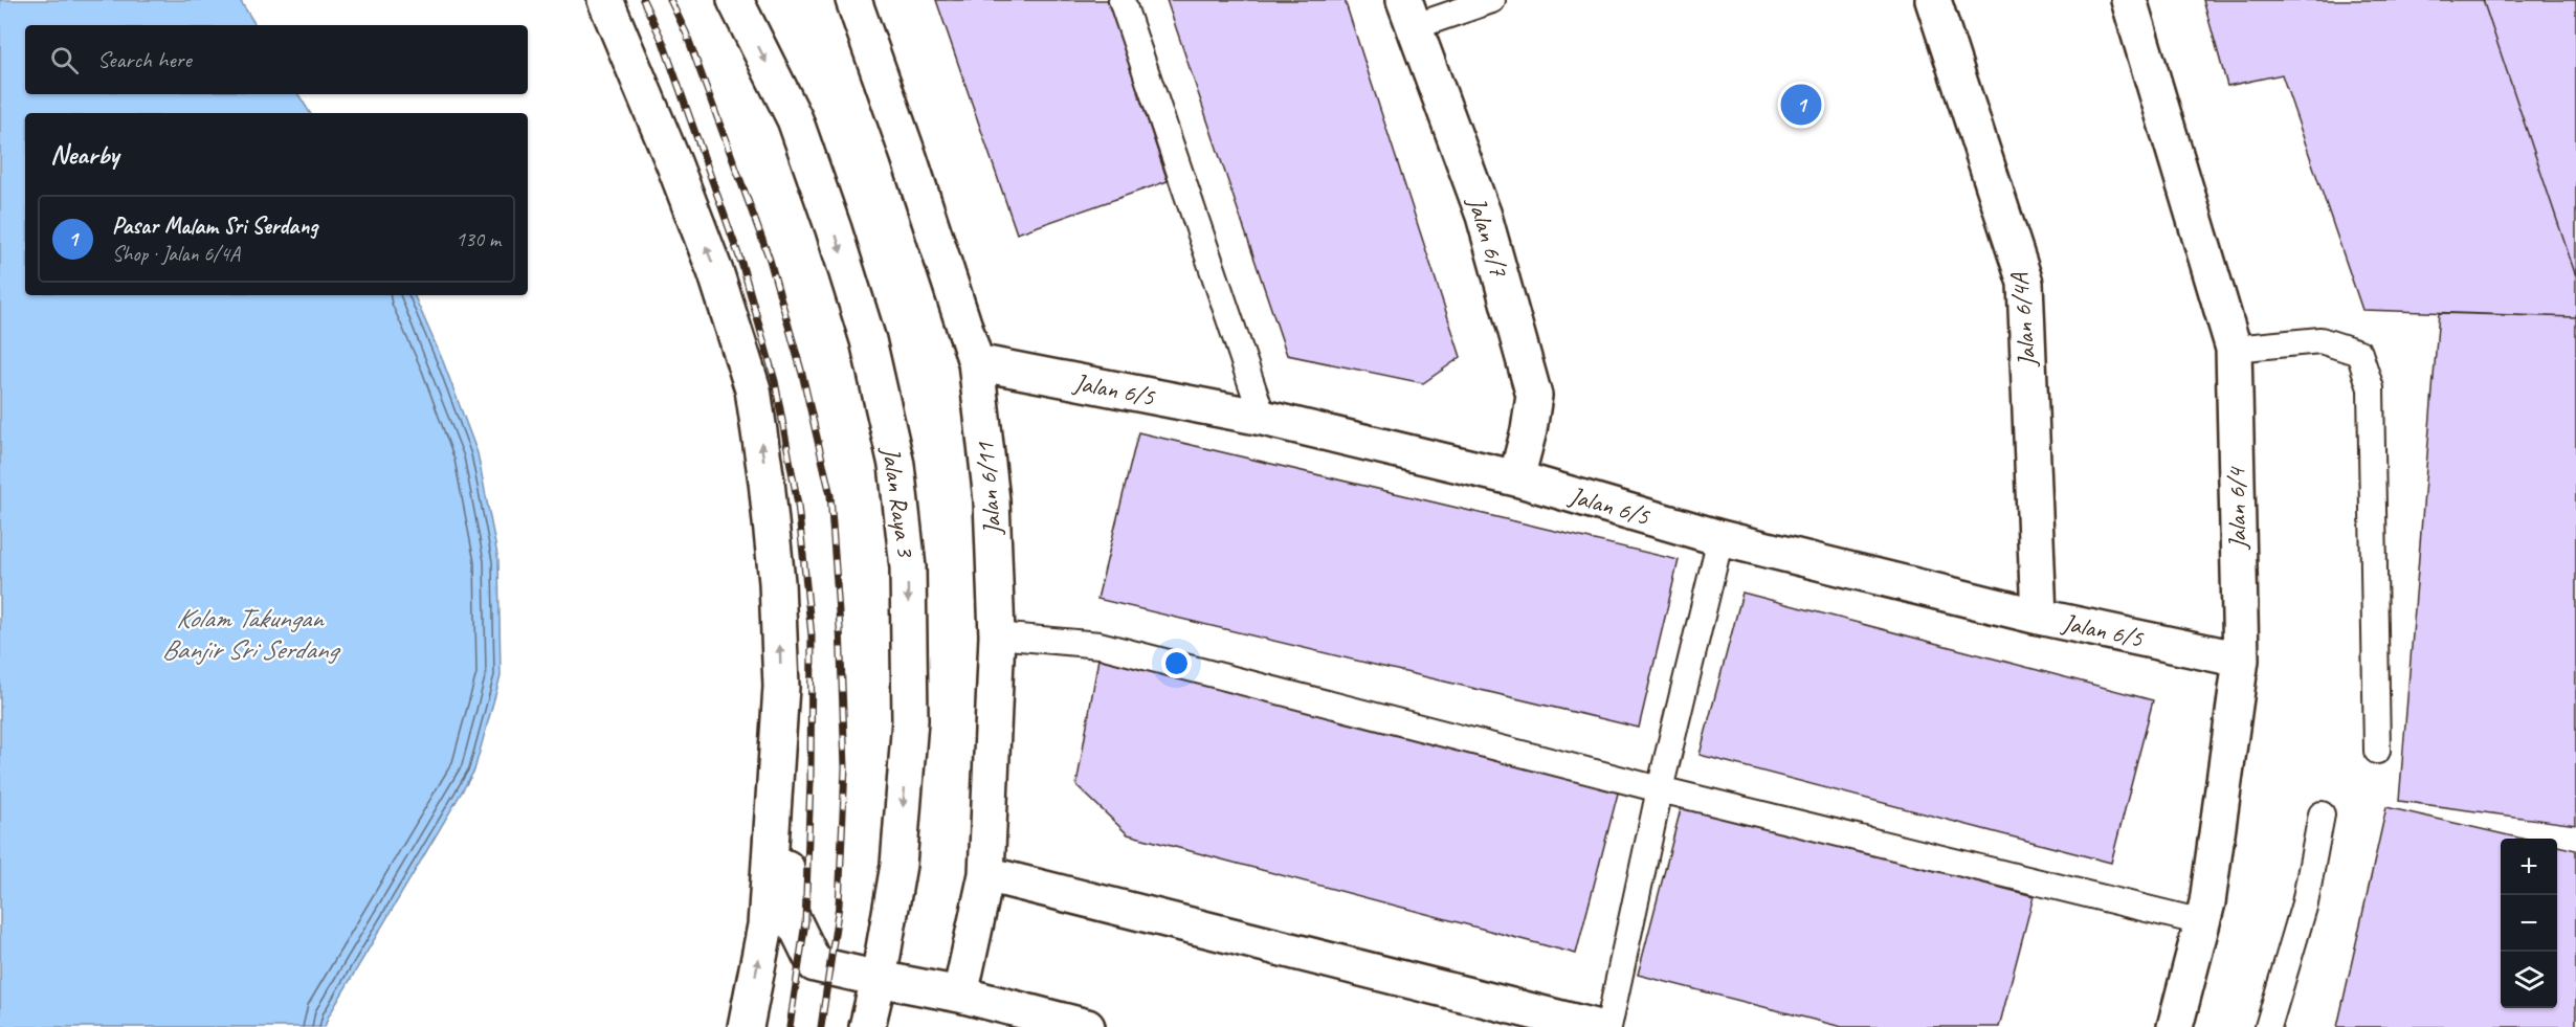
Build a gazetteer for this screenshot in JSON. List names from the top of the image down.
{
  "streets": {
    "street": [
      "Jalan 6/7",
      "Jalan 6/4A",
      "Jalan 6/5",
      "Jalan 6/11",
      "Jalan Raya 3",
      "Jalan 6/4"
    ]
  },
  "crossings": [
    ["Jalan 6/7", "Jalan 6/5"],
    ["Jalan 6/4A", "Jalan 6/5"],
    ["Jalan 6/5", "Jalan 6/11"],
    ["Jalan 6/5", "Jalan 6/4"]
  ],
  "water": ["Kolam Takungan Banjir Sri Serdang"],
  "page": {
    "search": "Search here",
    "pins": "1",
    "heading": "Nearby",
    "list": [
      {
        "mark": "1",
        "name": "Pasar Malam Sri Serdang",
        "note": "Shop · Jalan 6/4A",
        "value": "130 m"
      }
    ],
    "map_buttons": ["+", "−"]
  }
}
